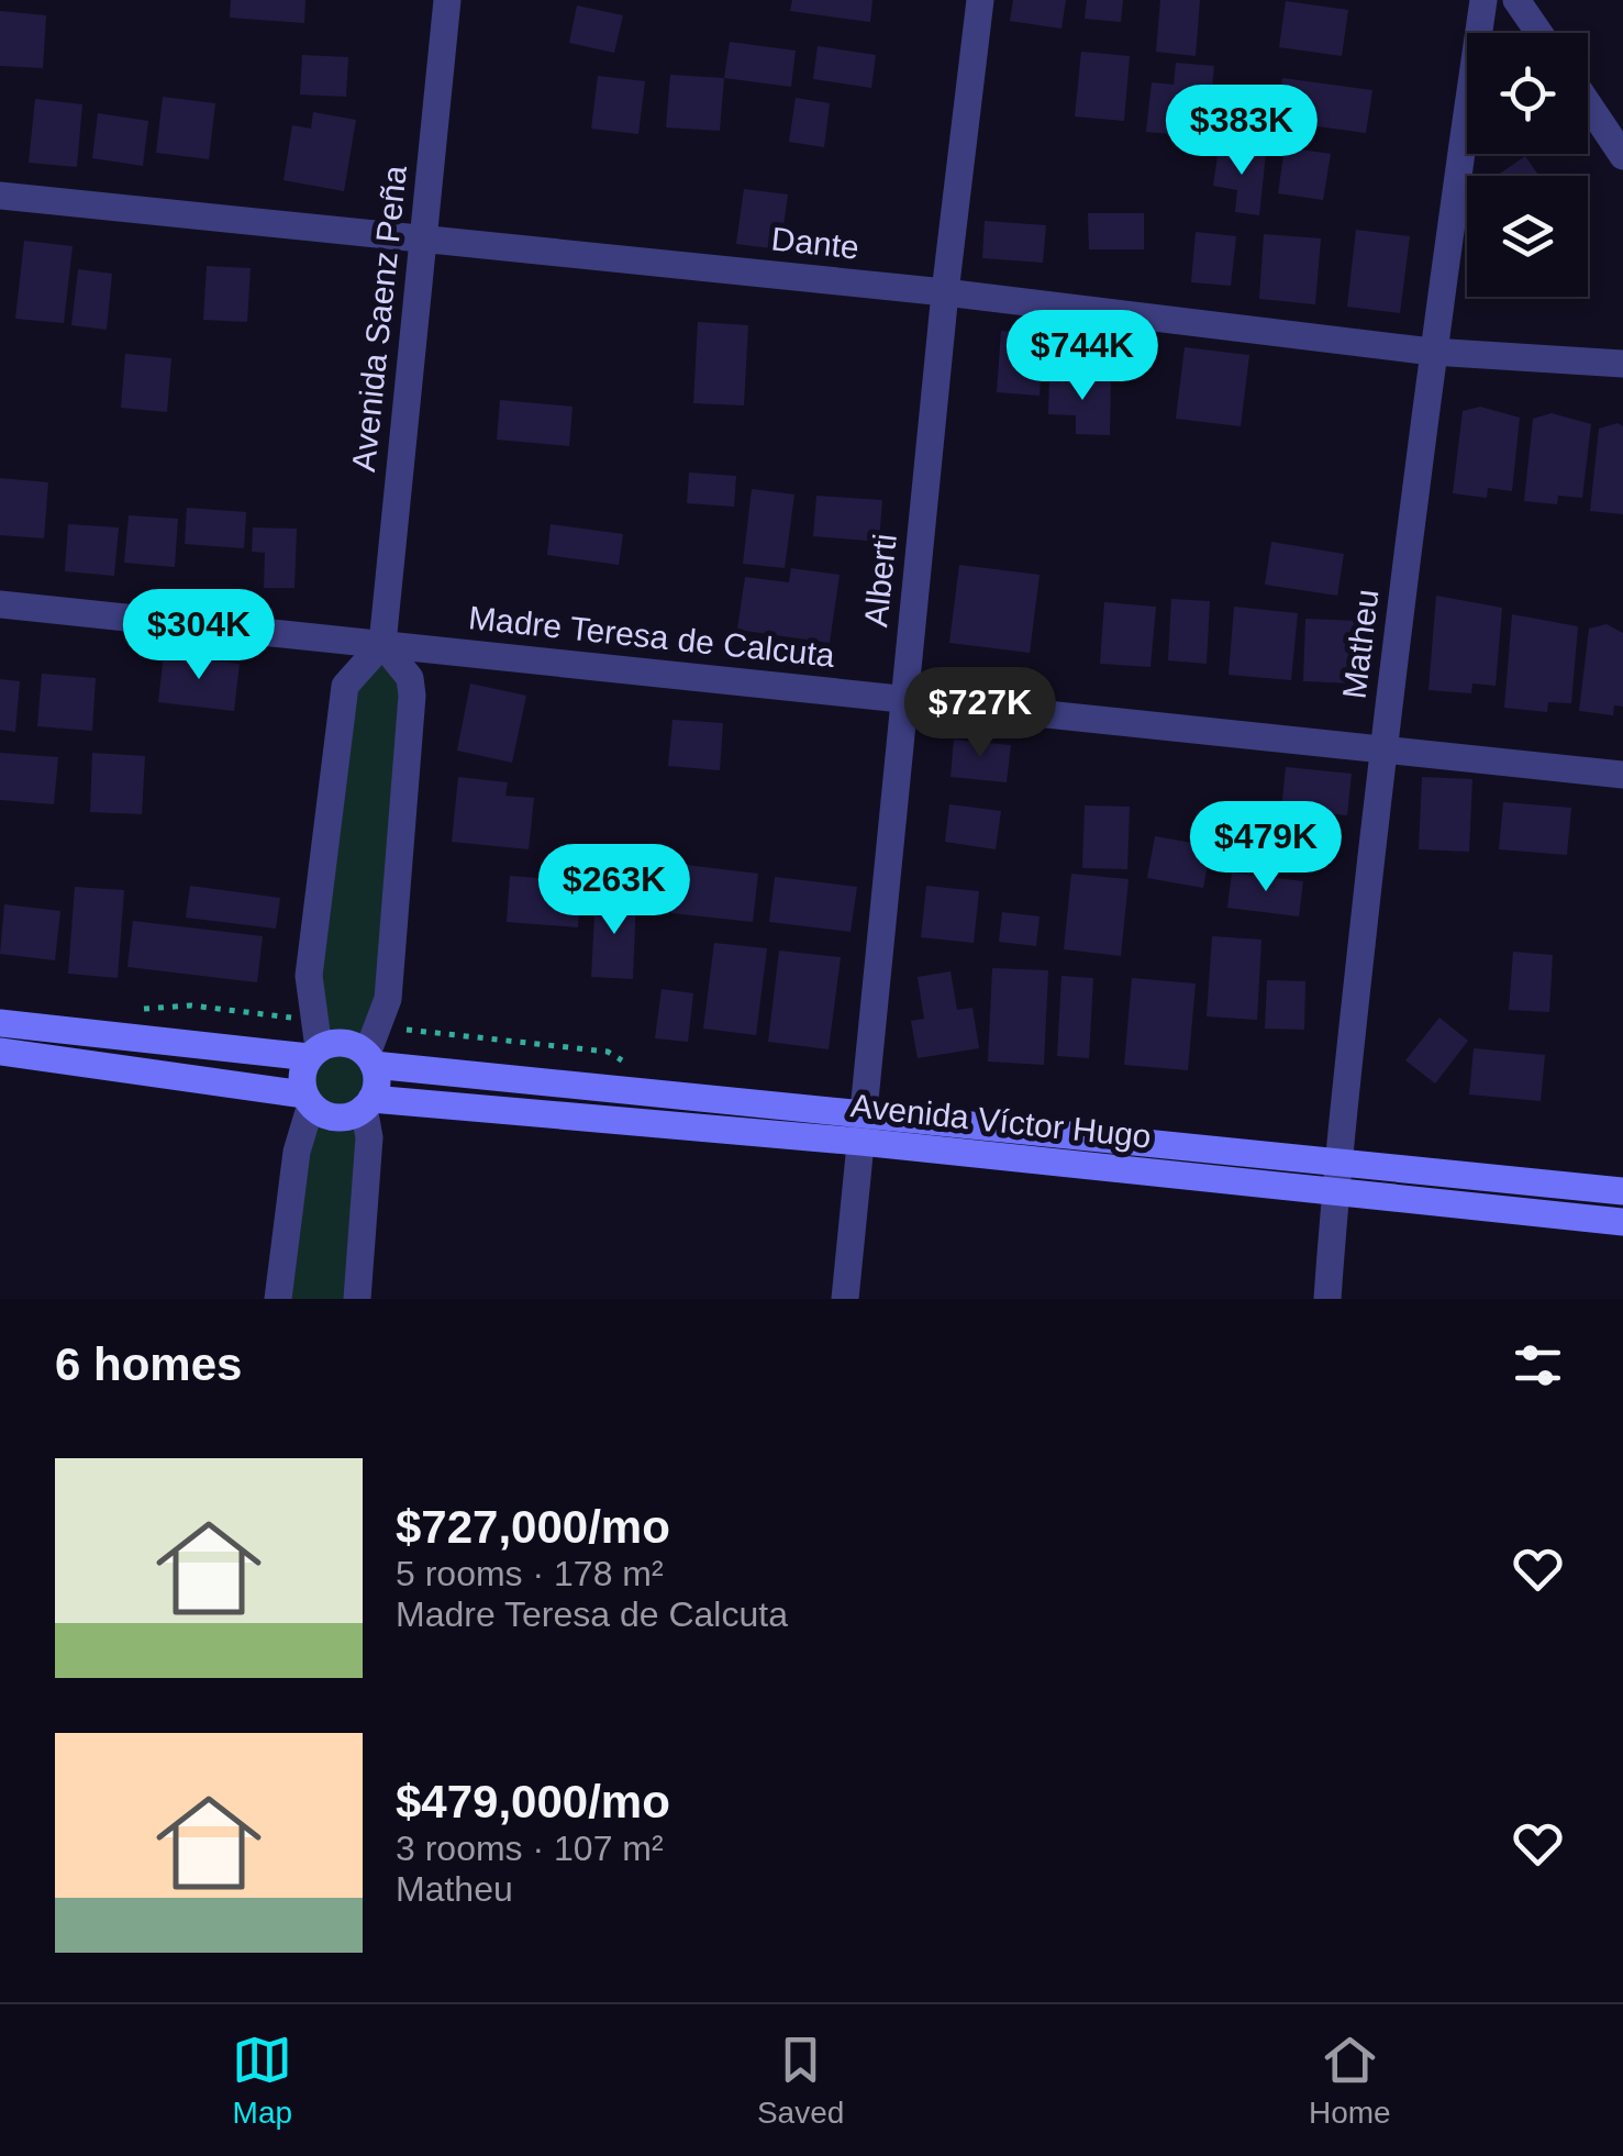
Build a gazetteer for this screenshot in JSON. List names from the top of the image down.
{
  "streets": {
    "main road": ["Avenida Víctor Hugo"],
    "street": [
      "Dante",
      "Avenida Saenz Peña",
      "Alberti",
      "Madre Teresa de Calcuta",
      "Matheu"
    ]
  },
  "crossings": [
    ["Dante", "Avenida Saenz Peña"],
    ["Dante", "Alberti"],
    ["Dante", "Matheu"],
    ["Avenida Saenz Peña", "Madre Teresa de Calcuta"],
    ["Alberti", "Madre Teresa de Calcuta"],
    ["Alberti", "Avenida Víctor Hugo"],
    ["Madre Teresa de Calcuta", "Matheu"],
    ["Matheu", "Avenida Víctor Hugo"]
  ],
  "page": {
    "price": [
      "$383K",
      "$744K",
      "$304K",
      "$727K",
      "$479K",
      "$263K"
    ],
    "heading": "6 homes",
    "list": [
      {
        "name": "$727,000/mo",
        "note": "5 rooms · 178 m² · Madre Teresa de Calcuta"
      },
      {
        "name": "$479,000/mo",
        "note": "3 rooms · 107 m² · Matheu"
      }
    ],
    "tabs": ["Map", "Saved", "Home"]
  }
}
